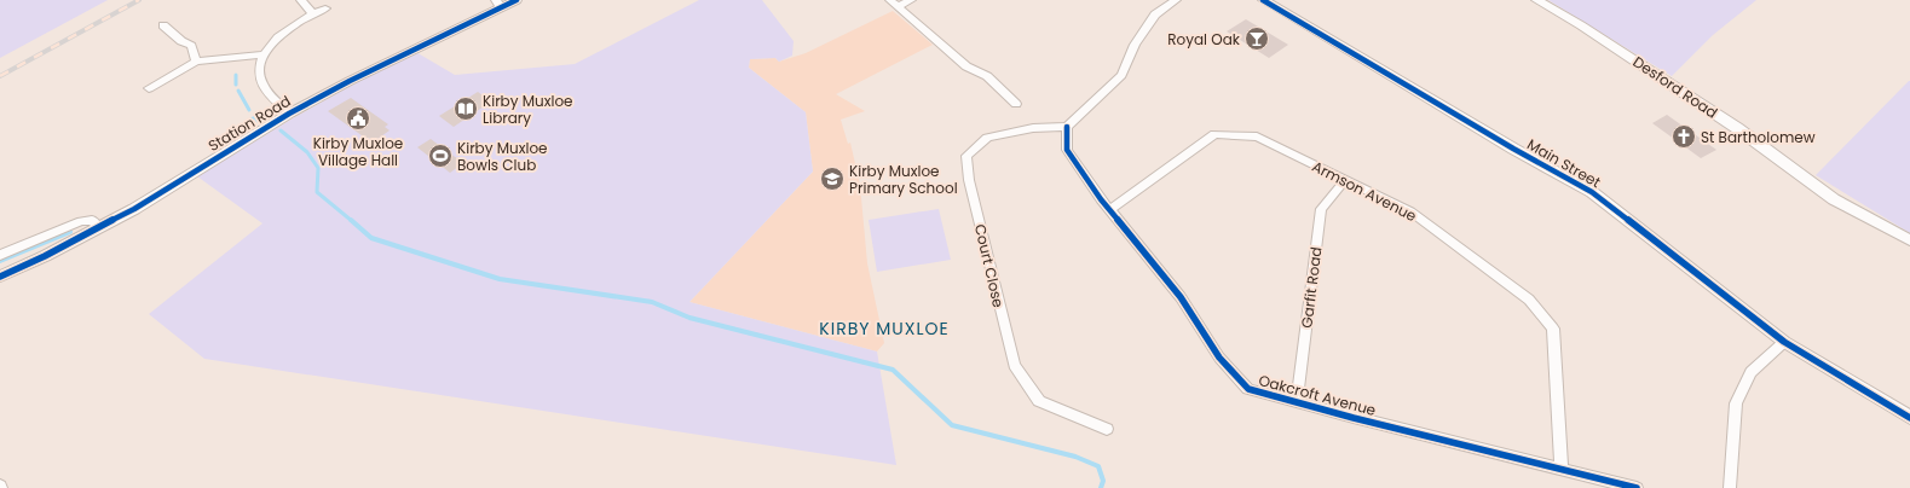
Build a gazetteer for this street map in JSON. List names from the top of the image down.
{
  "streets": {
    "street": [
      "Desford Road",
      "Station Road",
      "Main Street",
      "Armson Avenue",
      "Court Close",
      "Garfit Road",
      "Oakcroft Avenue"
    ]
  },
  "crossings": [
    ["Armson Avenue", "Garfit Road"],
    ["Armson Avenue", "Oakcroft Avenue"],
    ["Court Close", "Oakcroft Avenue"],
    ["Garfit Road", "Oakcroft Avenue"]
  ],
  "districts": ["KIRBY MUXLOE"],
  "places": {
    "bar": ["Royal Oak"],
    "library": ["Kirby Muxloe Library"],
    "public building": ["Kirby Muxloe Village Hall"],
    "church": ["St Bartholomew"],
    "sports": ["Kirby Muxloe Bowls Club"],
    "school or university": ["Kirby Muxloe Primary School"]
  }
}
